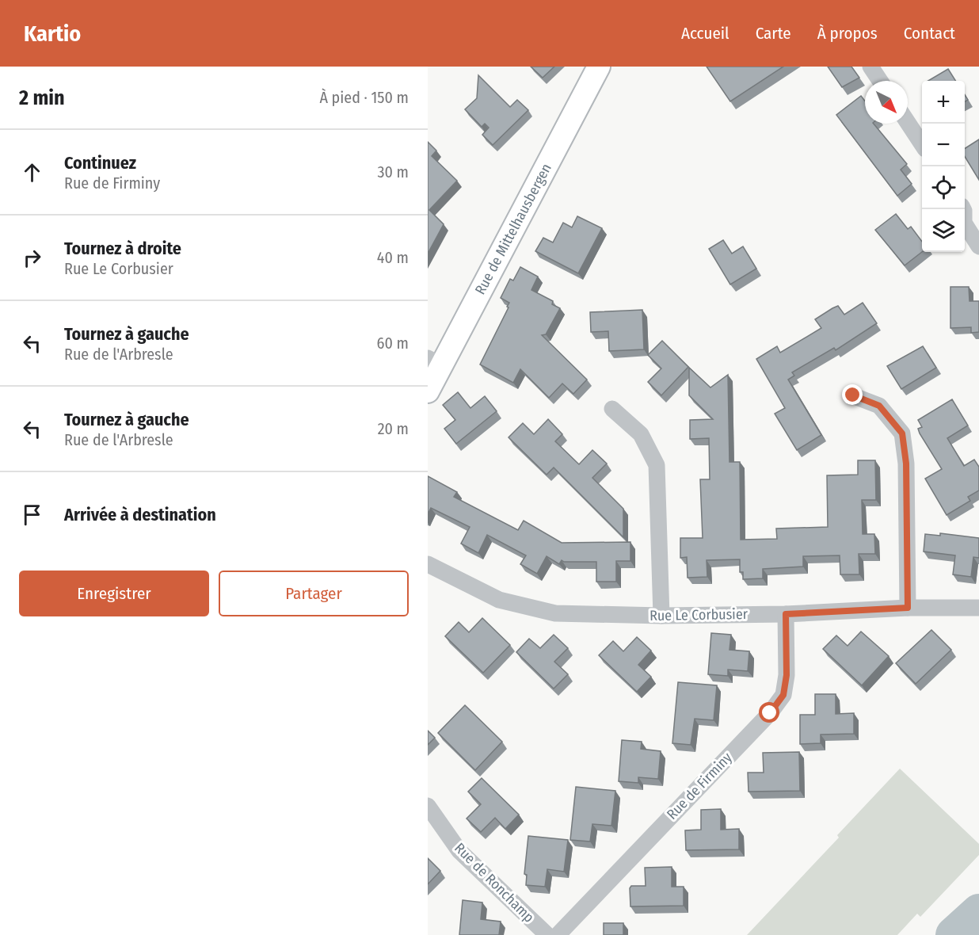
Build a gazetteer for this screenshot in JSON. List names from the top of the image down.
{
  "streets": {
    "street": [
      "Rue de Mittelhausbergen",
      "Rue Le Corbusier",
      "Rue de Firminy",
      "Rue de Ronchamp"
    ]
  },
  "crossings": [
    ["Rue Le Corbusier", "Rue de Firminy"]
  ],
  "north": "bottom right",
  "page": {
    "header": "Kartio",
    "nav": [
      "Accueil",
      "Carte",
      "À propos",
      "Contact"
    ],
    "heading": ["2 min", "À pied · 150 m"],
    "map_buttons": ["+", "−"],
    "list": [
      ["Continuez", "Rue de Firminy", "30 m"],
      ["Tournez à droite", "Rue Le Corbusier", "40 m"],
      ["Tournez à gauche", "Rue de l'Arbresle", "60 m"],
      ["Tournez à gauche", "Rue de l'Arbresle", "20 m"],
      "Arrivée à destination"
    ],
    "buttons": ["Enregistrer", "Partager"]
  }
}
